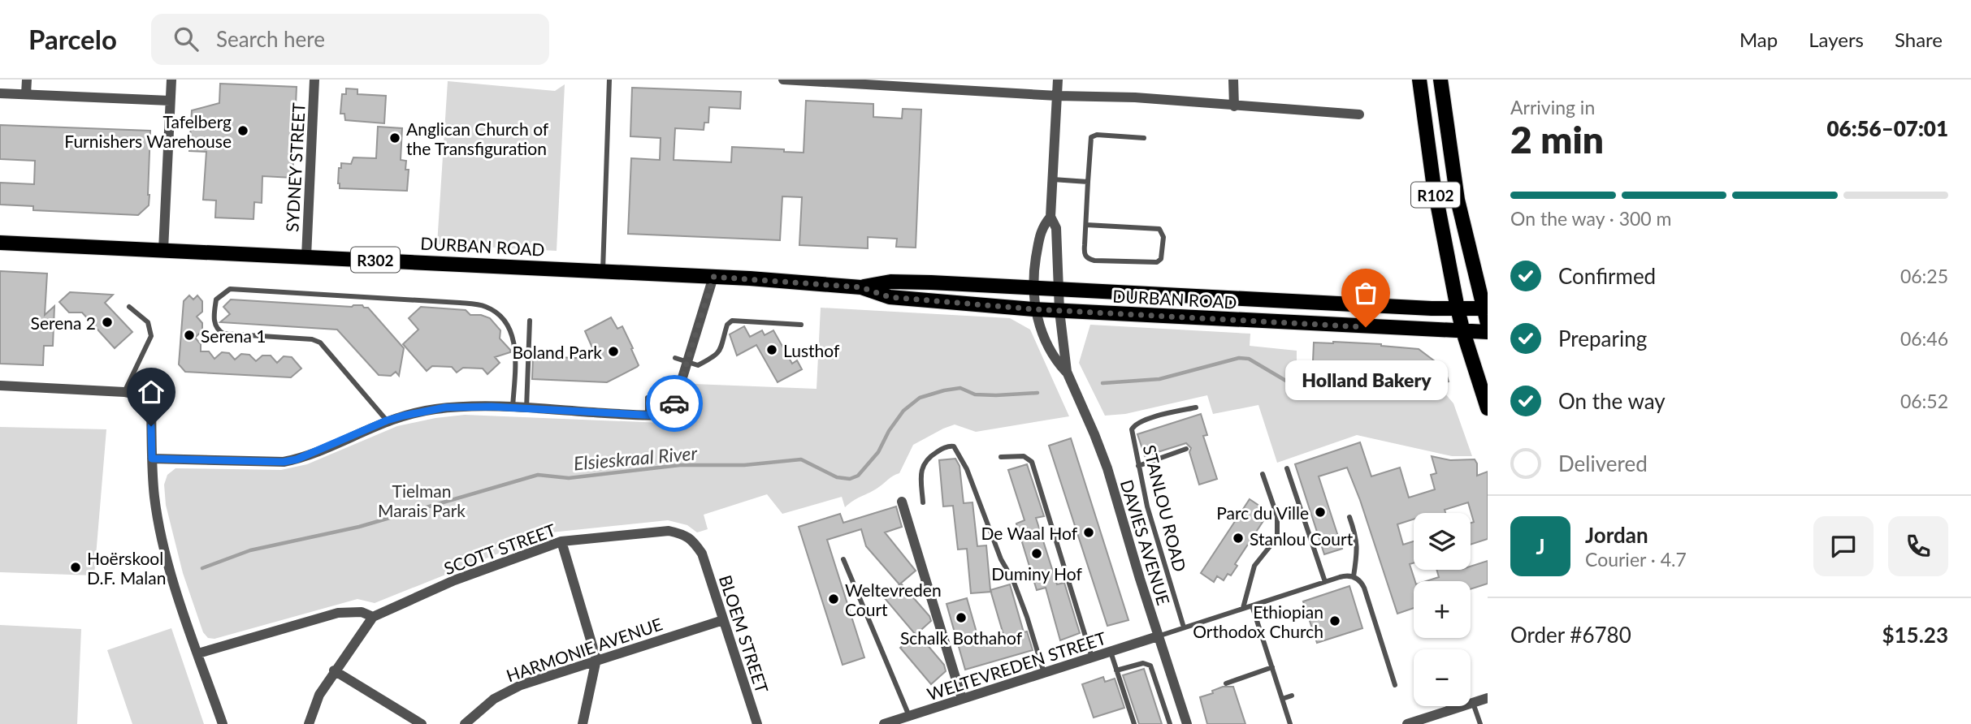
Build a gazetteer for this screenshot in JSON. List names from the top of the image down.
{
  "streets": {
    "main road": ["R102", "DURBAN ROAD", "R302"],
    "street": [
      "SYDNEY STREET",
      "DAVIES AVENUE",
      "SCOTT STREET",
      "BLOEM STREET",
      "HARMONIE AVENUE",
      "WELTEVREDEN STREET"
    ],
    "lane": ["STANLOU ROAD"]
  },
  "crossings": [
    ["SYDNEY STREET", "DURBAN ROAD"],
    ["R102", "DURBAN ROAD"],
    ["DURBAN ROAD", "DAVIES AVENUE"],
    ["DAVIES AVENUE", "WELTEVREDEN STREET"],
    ["SCOTT STREET", "BLOEM STREET"],
    ["BLOEM STREET", "HARMONIE AVENUE"]
  ],
  "water": ["Elsieskraal River"],
  "parks": ["Tielman Marais Park"],
  "places": [
    "Tafelberg Furnishers Warehouse",
    "Anglican Church of the Transfiguration",
    "Serena 2",
    "Holland Bakery",
    "Serena 1",
    "Lusthof",
    "Boland Park",
    "Parc du Ville",
    "De Waal Hof",
    "Stanlou Court",
    "Duminy Hof",
    "Hoërskool D.F. Malan",
    "Weltevreden Court",
    "Schalk Bothahof",
    "Ethiopian Orthodox Church"
  ],
  "page": {
    "header": "Parcelo",
    "search": "Search here",
    "nav": ["Map", "Layers", "Share"],
    "heading": ["2 min", "Arriving in", "06:56–07:01"],
    "panel": [
      "Jordan",
      "Courier · 4.7",
      "Order #6780",
      "$15.23"
    ],
    "bar": "On the way · 300 m",
    "list": [
      ["Confirmed", "06:25"],
      ["Preparing", "06:46"],
      ["On the way", "06:52"],
      "Delivered"
    ],
    "bubble": "Holland Bakery",
    "map_buttons": ["+", "−"],
    "round": "J"
  }
}
